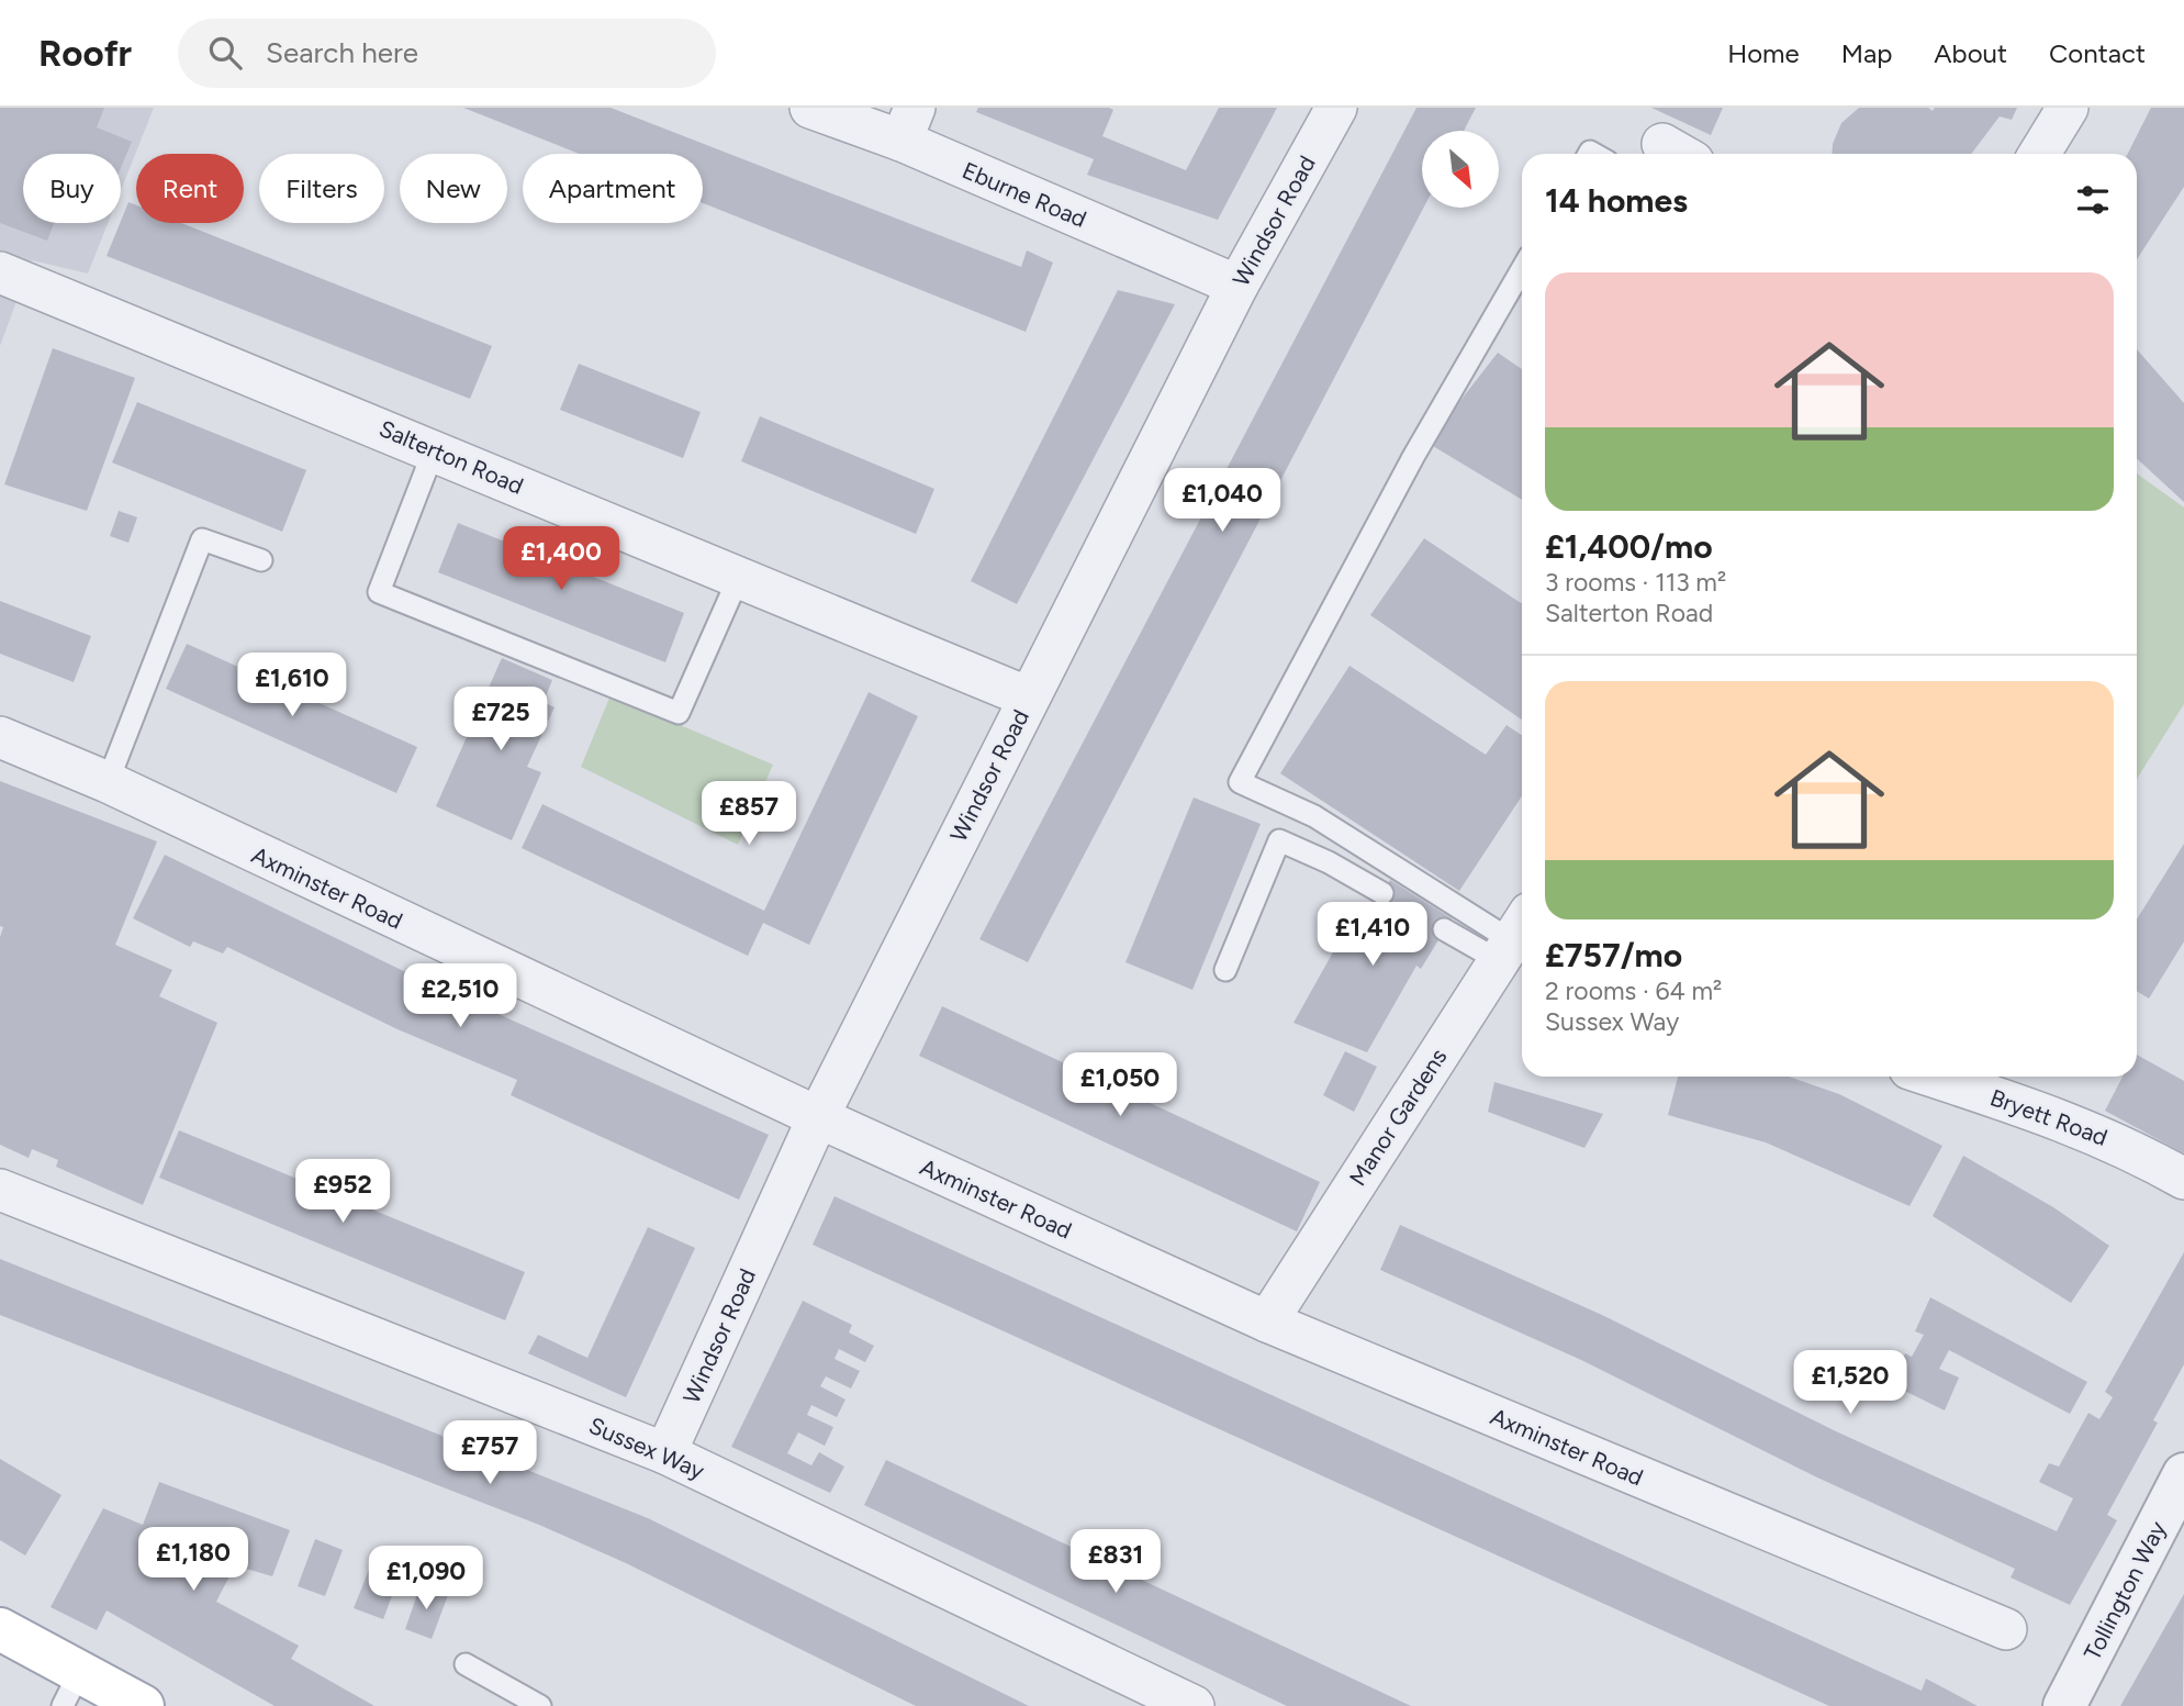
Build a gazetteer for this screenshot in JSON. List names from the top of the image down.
{
  "streets": {
    "street": [
      "Eburne Road",
      "Windsor Road",
      "Salterton Road",
      "Axminster Road",
      "Manor Gardens",
      "Bryett Road",
      "Sussex Way",
      "Tollington Way"
    ]
  },
  "crossings": [
    ["Eburne Road", "Windsor Road"],
    ["Windsor Road", "Salterton Road"],
    ["Windsor Road", "Axminster Road"],
    ["Windsor Road", "Sussex Way"],
    ["Axminster Road", "Manor Gardens"]
  ],
  "north": "bottom right",
  "page": {
    "header": "Roofr",
    "search": "Search here",
    "nav": [
      "Home",
      "Map",
      "About",
      "Contact"
    ],
    "chip": [
      "Buy",
      "Rent",
      "Filters",
      "New",
      "Apartment"
    ],
    "heading": "14 homes",
    "list": [
      {
        "name": "£1,400/mo",
        "note": "3 rooms · 113 m² · Salterton Road"
      },
      {
        "name": "£757/mo",
        "note": "2 rooms · 64 m² · Sussex Way"
      }
    ],
    "price": [
      "£1,040",
      "£1,400",
      "£1,610",
      "£725",
      "£857",
      "£1,410",
      "£2,510",
      "£1,050",
      "£952",
      "£1,520",
      "£757",
      "£1,180",
      "£831",
      "£1,090"
    ]
  }
}
